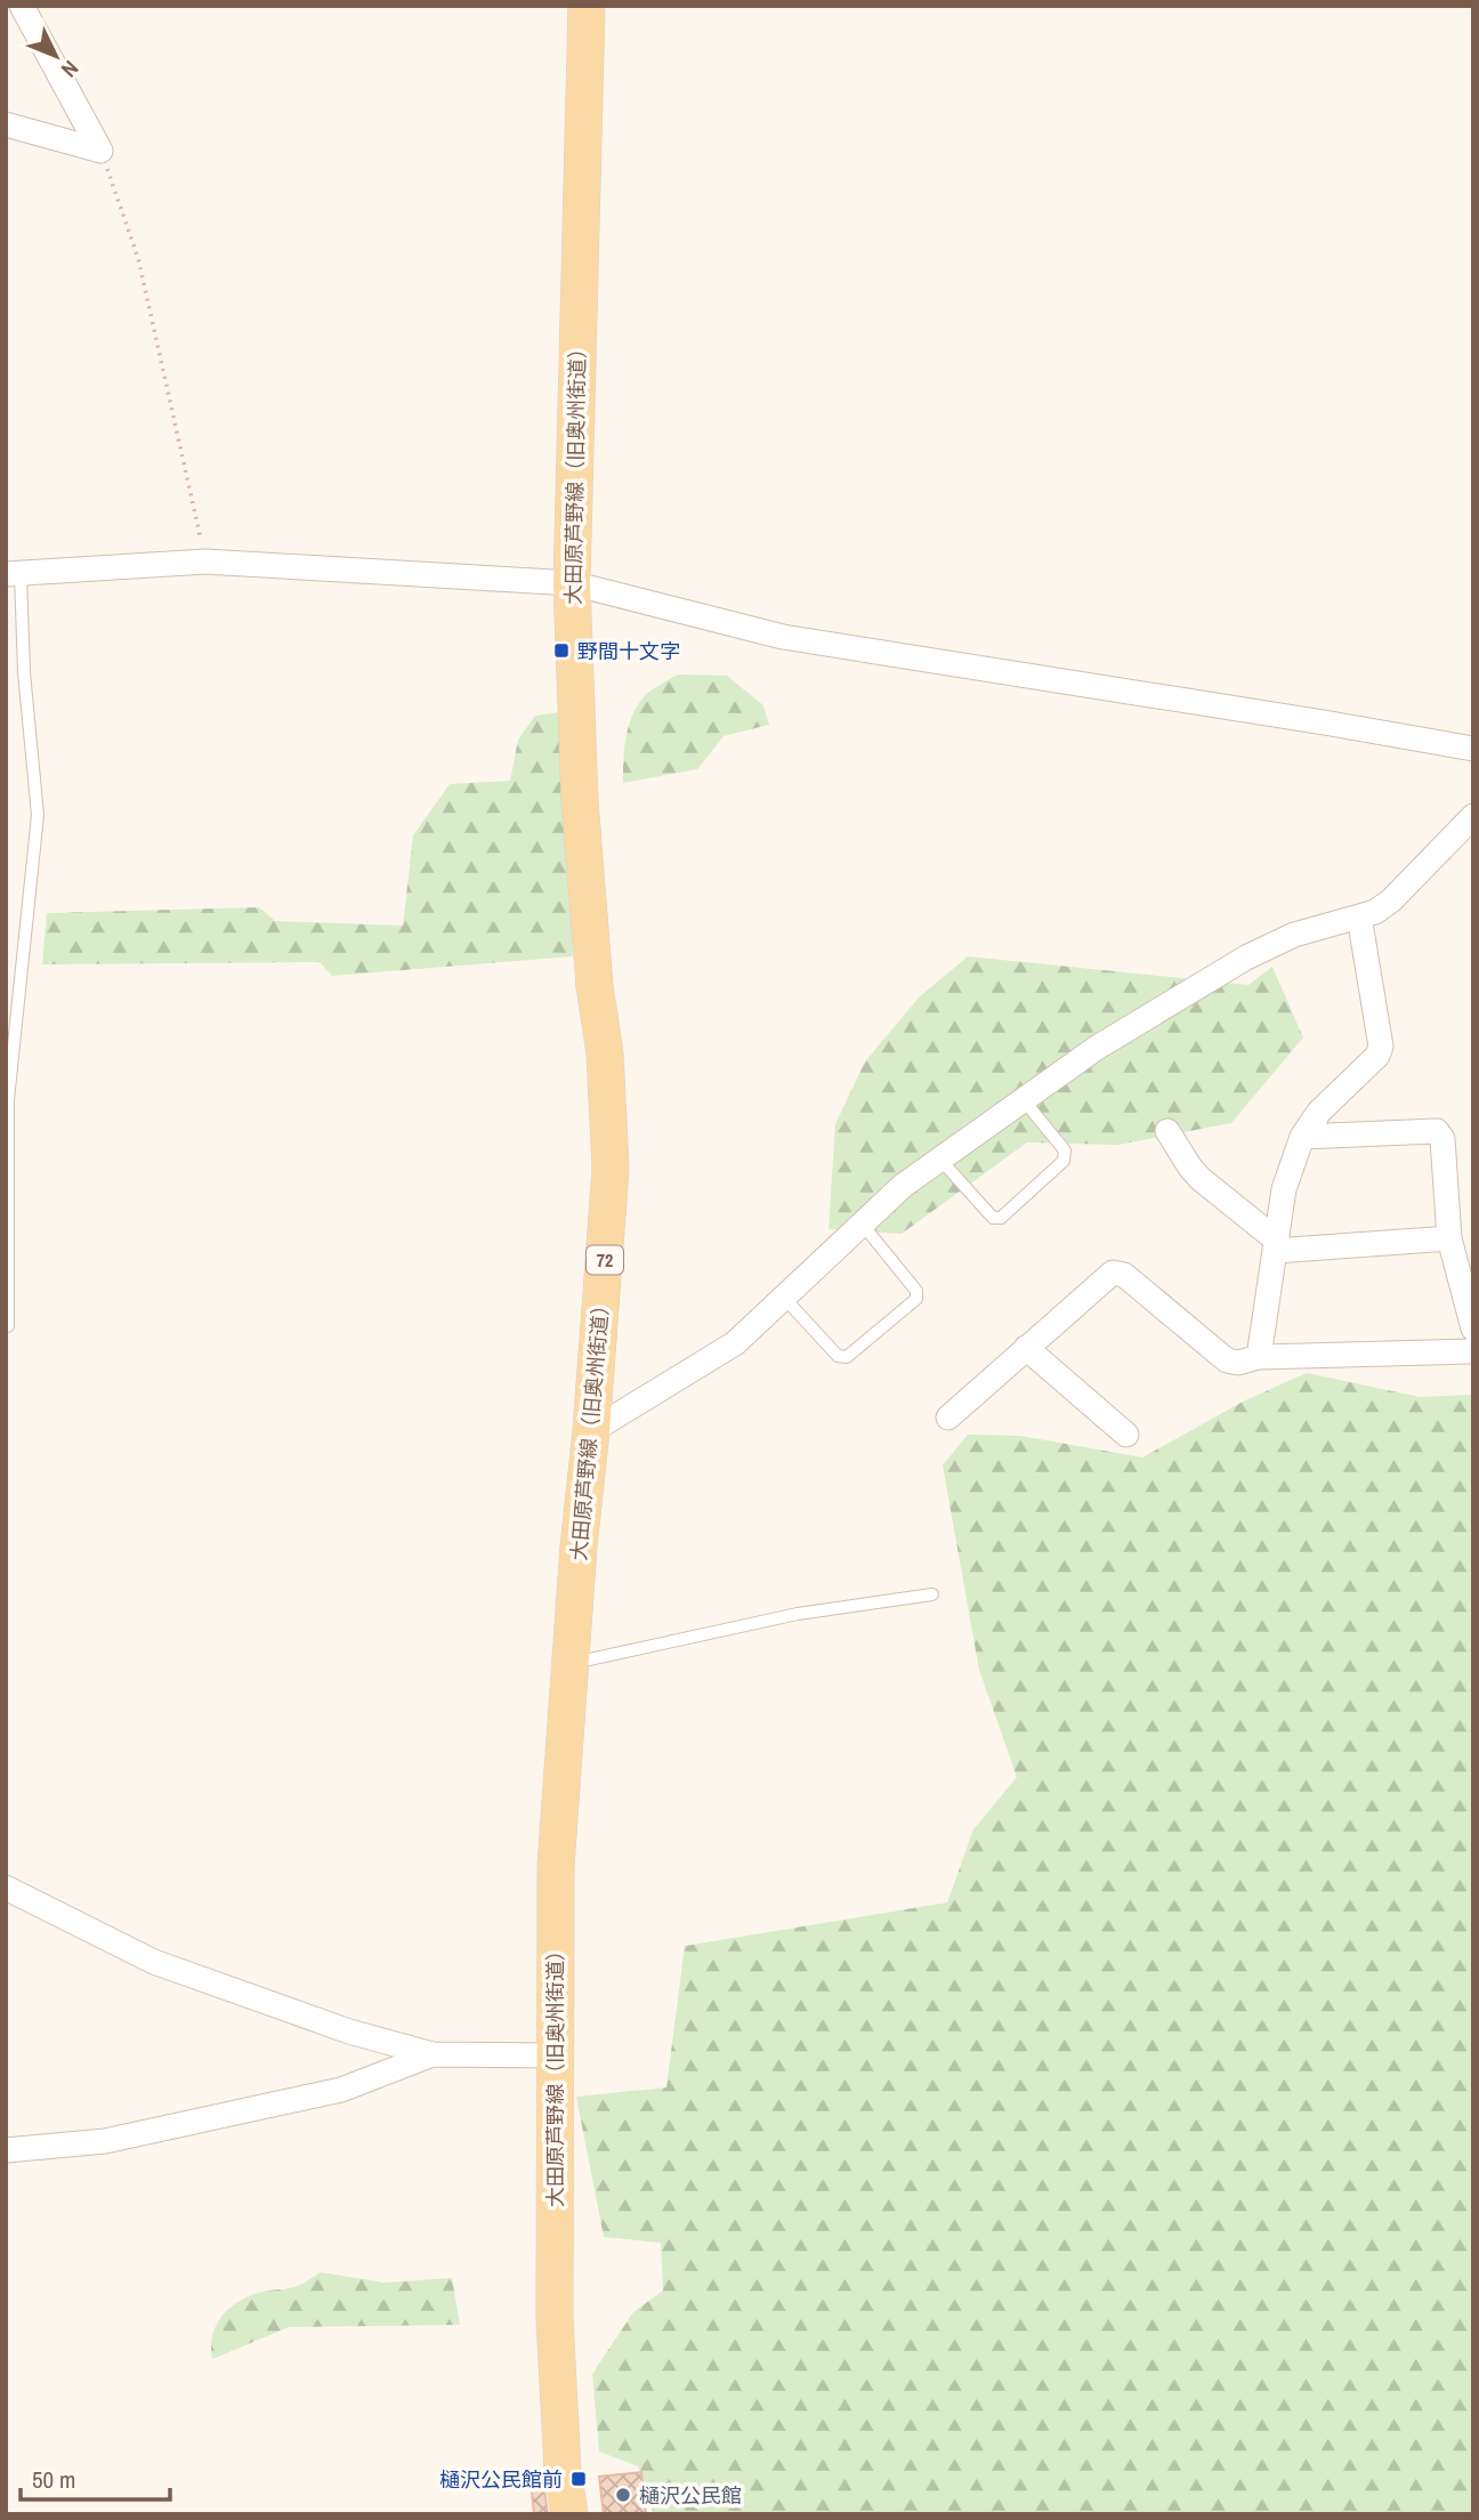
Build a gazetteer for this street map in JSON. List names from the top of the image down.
{
  "streets": {
    "main road": ["大田原芦野線（旧奥州街道）", "72"]
  },
  "places": {
    "transit": ["野間十文字", "樋沢公民館前"],
    "other": ["樋沢公民館"]
  },
  "scale_bar": "50 m",
  "north": "bottom right"
}
